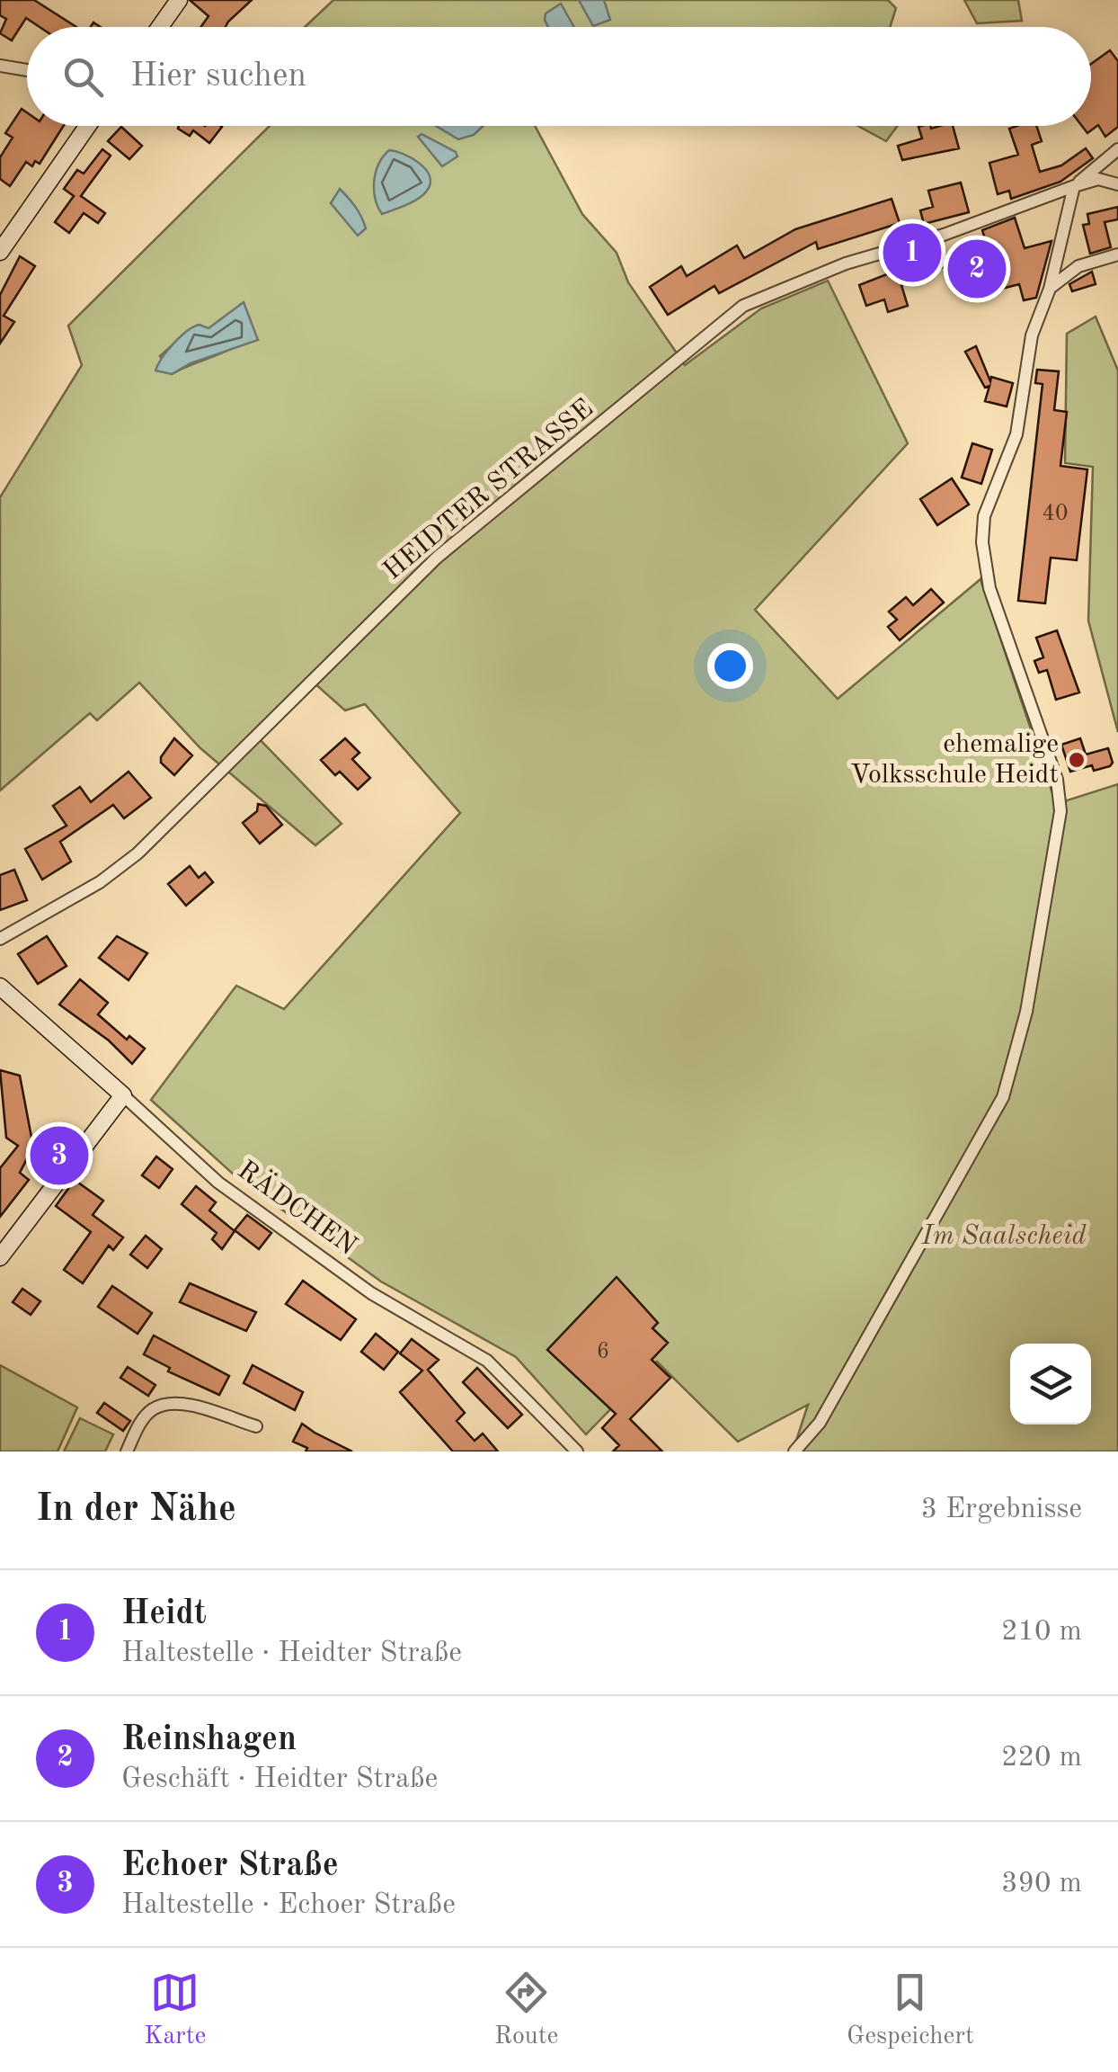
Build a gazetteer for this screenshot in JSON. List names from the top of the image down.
{
  "streets": {
    "street": ["HEIDTER STRASSE", "RÄDCHEN"]
  },
  "parks": ["Im Saalscheid"],
  "places": ["ehemalige Volksschule Heidt"],
  "house_numbers": ["40", "6"],
  "page": {
    "search": "Hier suchen",
    "pins": ["1", "2", "3"],
    "heading": ["In der Nähe", "3 Ergebnisse"],
    "list": [
      {
        "mark": "1",
        "name": "Heidt",
        "note": "Haltestelle · Heidter Straße",
        "value": "210 m"
      },
      {
        "mark": "2",
        "name": "Reinshagen",
        "note": "Geschäft · Heidter Straße",
        "value": "220 m"
      },
      {
        "mark": "3",
        "name": "Echoer Straße",
        "note": "Haltestelle · Echoer Straße",
        "value": "390 m"
      }
    ],
    "nav": ["Karte", "Route", "Gespeichert"]
  }
}
